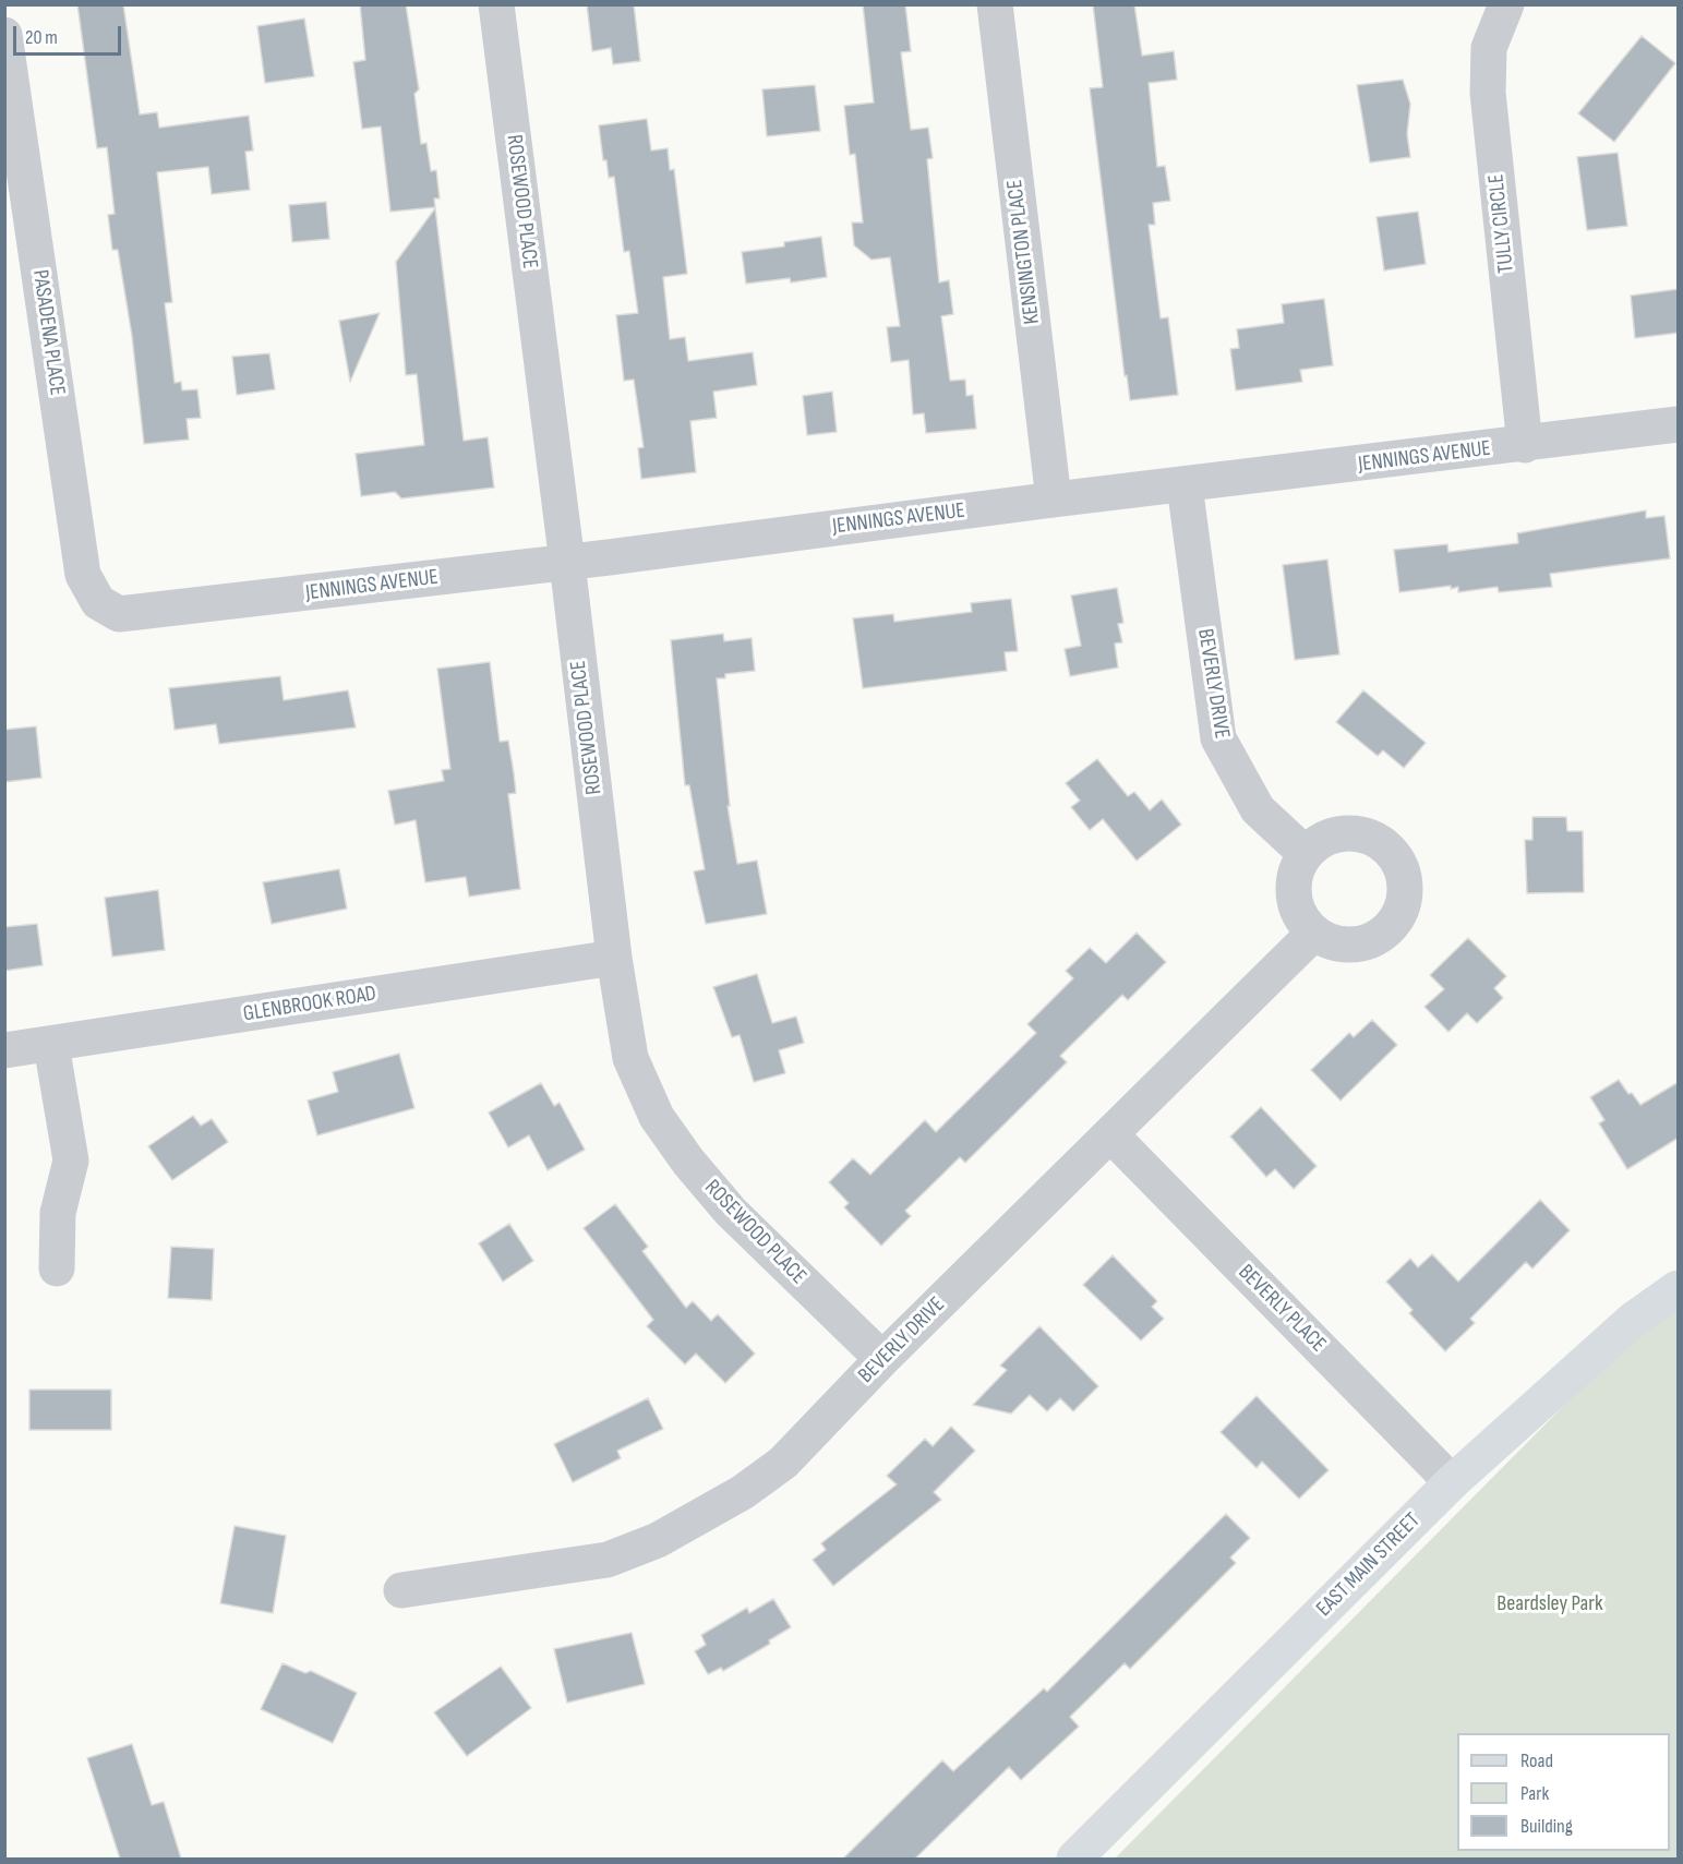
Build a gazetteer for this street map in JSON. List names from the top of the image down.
{
  "streets": {
    "main road": ["EAST MAIN STREET"],
    "street": [
      "ROSEWOOD PLACE",
      "TULLY CIRCLE",
      "KENSINGTON PLACE",
      "PASADENA PLACE",
      "JENNINGS AVENUE",
      "BEVERLY DRIVE",
      "GLENBROOK ROAD",
      "BEVERLY PLACE"
    ]
  },
  "crossings": [
    ["ROSEWOOD PLACE", "JENNINGS AVENUE"],
    ["ROSEWOOD PLACE", "BEVERLY DRIVE"],
    ["ROSEWOOD PLACE", "GLENBROOK ROAD"],
    ["TULLY CIRCLE", "JENNINGS AVENUE"],
    ["KENSINGTON PLACE", "JENNINGS AVENUE"],
    ["PASADENA PLACE", "JENNINGS AVENUE"],
    ["JENNINGS AVENUE", "BEVERLY DRIVE"],
    ["BEVERLY DRIVE", "BEVERLY PLACE"],
    ["BEVERLY PLACE", "EAST MAIN STREET"]
  ],
  "parks": ["Beardsley Park"],
  "legend": ["Road", "Park", "Building"],
  "scale_bar": "20 m"
}
